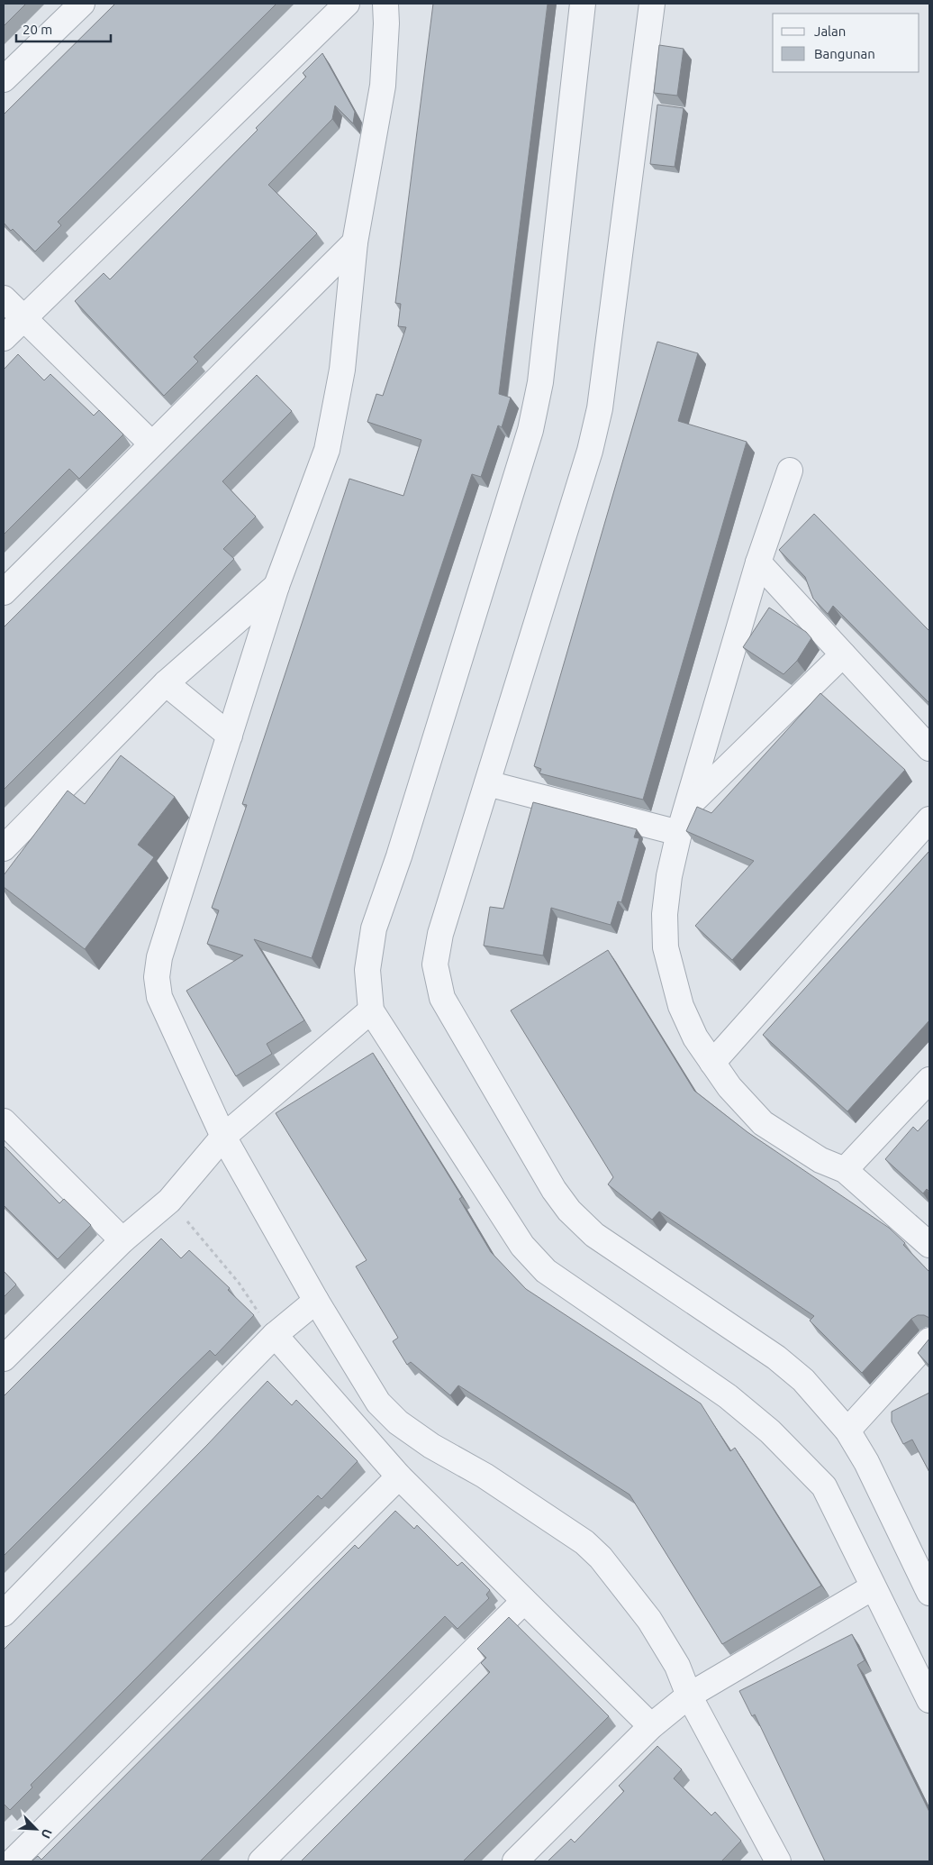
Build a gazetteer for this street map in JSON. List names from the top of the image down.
{
  "legend": ["Jalan", "Bangunan"],
  "scale_bar": "20 m",
  "north": "bottom right"
}
